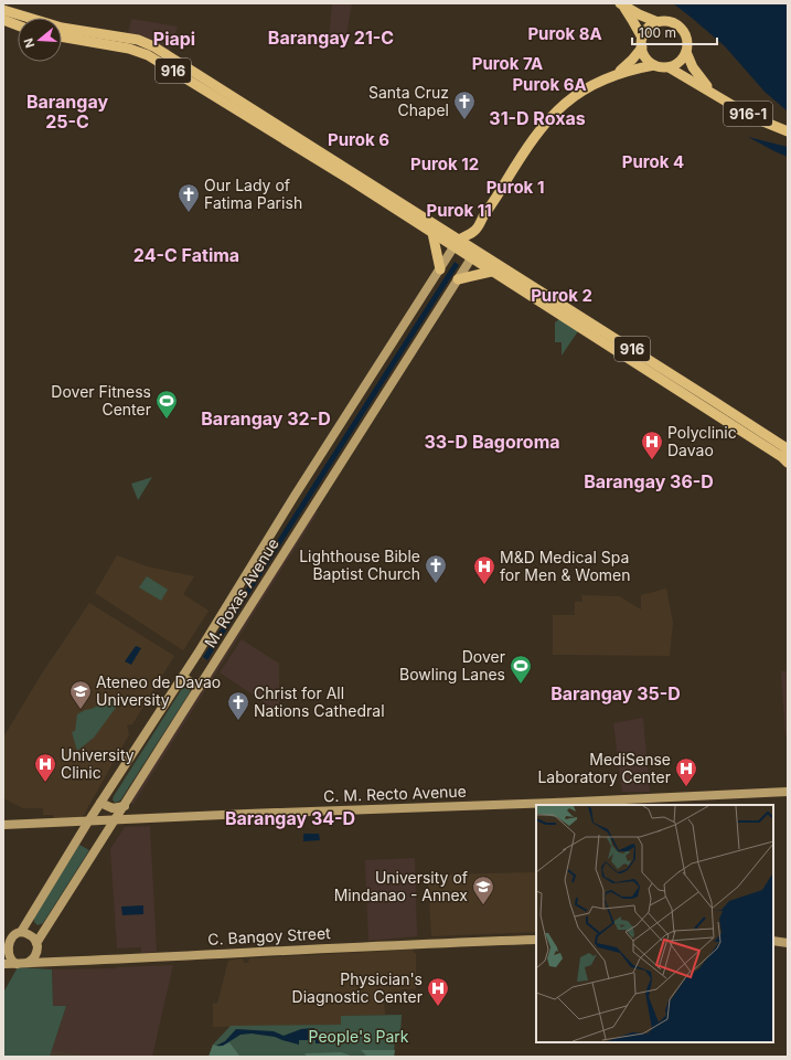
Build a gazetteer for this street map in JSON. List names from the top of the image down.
{
  "streets": {
    "main road": [
      "916",
      "916-1",
      "M. Roxas Avenue",
      "C. M. Recto Avenue",
      "C. Bangoy Street"
    ]
  },
  "crossings": [
    ["916", "M. Roxas Avenue"],
    ["M. Roxas Avenue", "C. M. Recto Avenue"],
    ["M. Roxas Avenue", "C. Bangoy Street"]
  ],
  "districts": [
    "Purok 8A",
    "Barangay 21-C",
    "Piapi",
    "Purok 7A",
    "Purok 6A",
    "Barangay 25-C",
    "31-D Roxas",
    "Purok 6",
    "Purok 4",
    "Purok 12",
    "Purok 1",
    "Purok 11",
    "24-C Fatima",
    "Purok 2",
    "Barangay 32-D",
    "33-D Bagoroma",
    "Barangay 36-D",
    "Barangay 35-D",
    "Barangay 34-D"
  ],
  "parks": ["People's Park"],
  "places": {
    "church": [
      "Santa Cruz Chapel",
      "Our Lady of Fatima Parish",
      "Lighthouse Bible Baptist Church",
      "Christ for All Nations Cathedral"
    ],
    "sports": ["Dover Fitness Center", "Dover Bowling Lanes"],
    "hospital": [
      "Polyclinic Davao",
      "M&D Medical Spa for Men & Women",
      "University Clinic",
      "MediSense Laboratory Center",
      "Physician's Diagnostic Center"
    ],
    "school or university": ["Ateneo de Davao University", "University of Mindanao - Annex"]
  },
  "scale_bar": "100 m",
  "north": "left"
}
